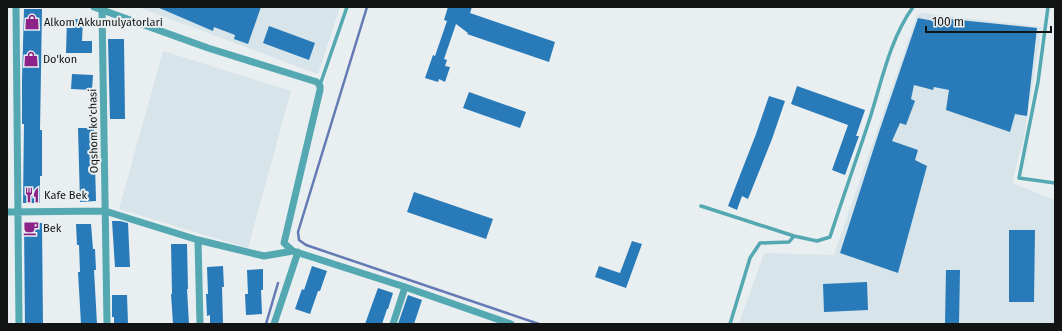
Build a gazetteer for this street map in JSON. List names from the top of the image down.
{
  "streets": {
    "street": ["Oqshom ko'chasi"]
  },
  "places": {
    "shop": ["Alkom Akkumulyatorlari", "Do'kon"],
    "restaurant": ["Kafe Bek"],
    "cafe": ["Bek"]
  },
  "scale_bar": "100 m"
}
